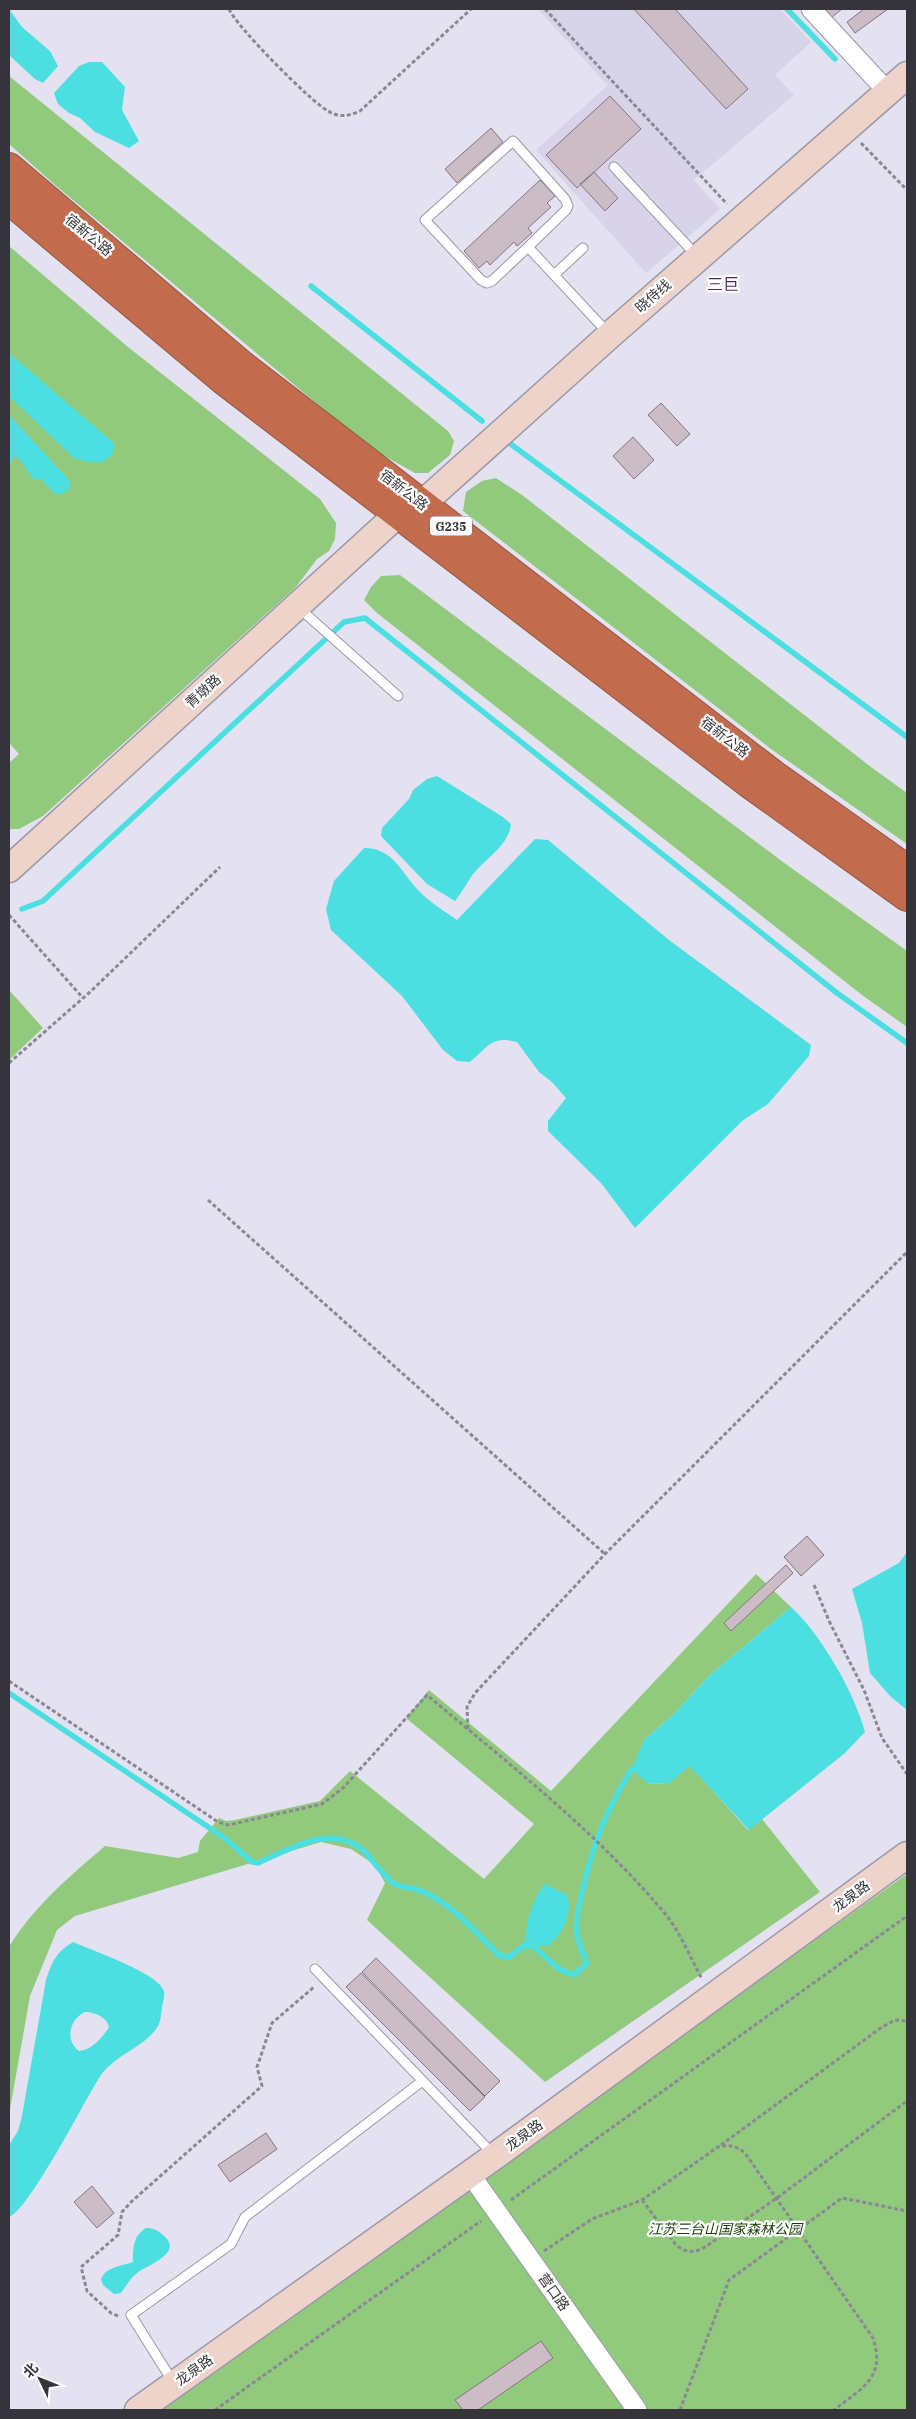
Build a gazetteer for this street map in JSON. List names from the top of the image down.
{
  "streets": {
    "highway": ["宿新公路", "G235"],
    "main road": ["晓侍线", "青墩路", "龙泉路"],
    "street": ["营口路"]
  },
  "crossings": [
    ["宿新公路", "晓侍线"],
    ["宿新公路", "青墩路"],
    ["晓侍线", "青墩路"],
    ["龙泉路", "营口路"]
  ],
  "districts": ["三巨"],
  "parks": ["江苏三台山国家森林公园"],
  "north": "top left"
}
